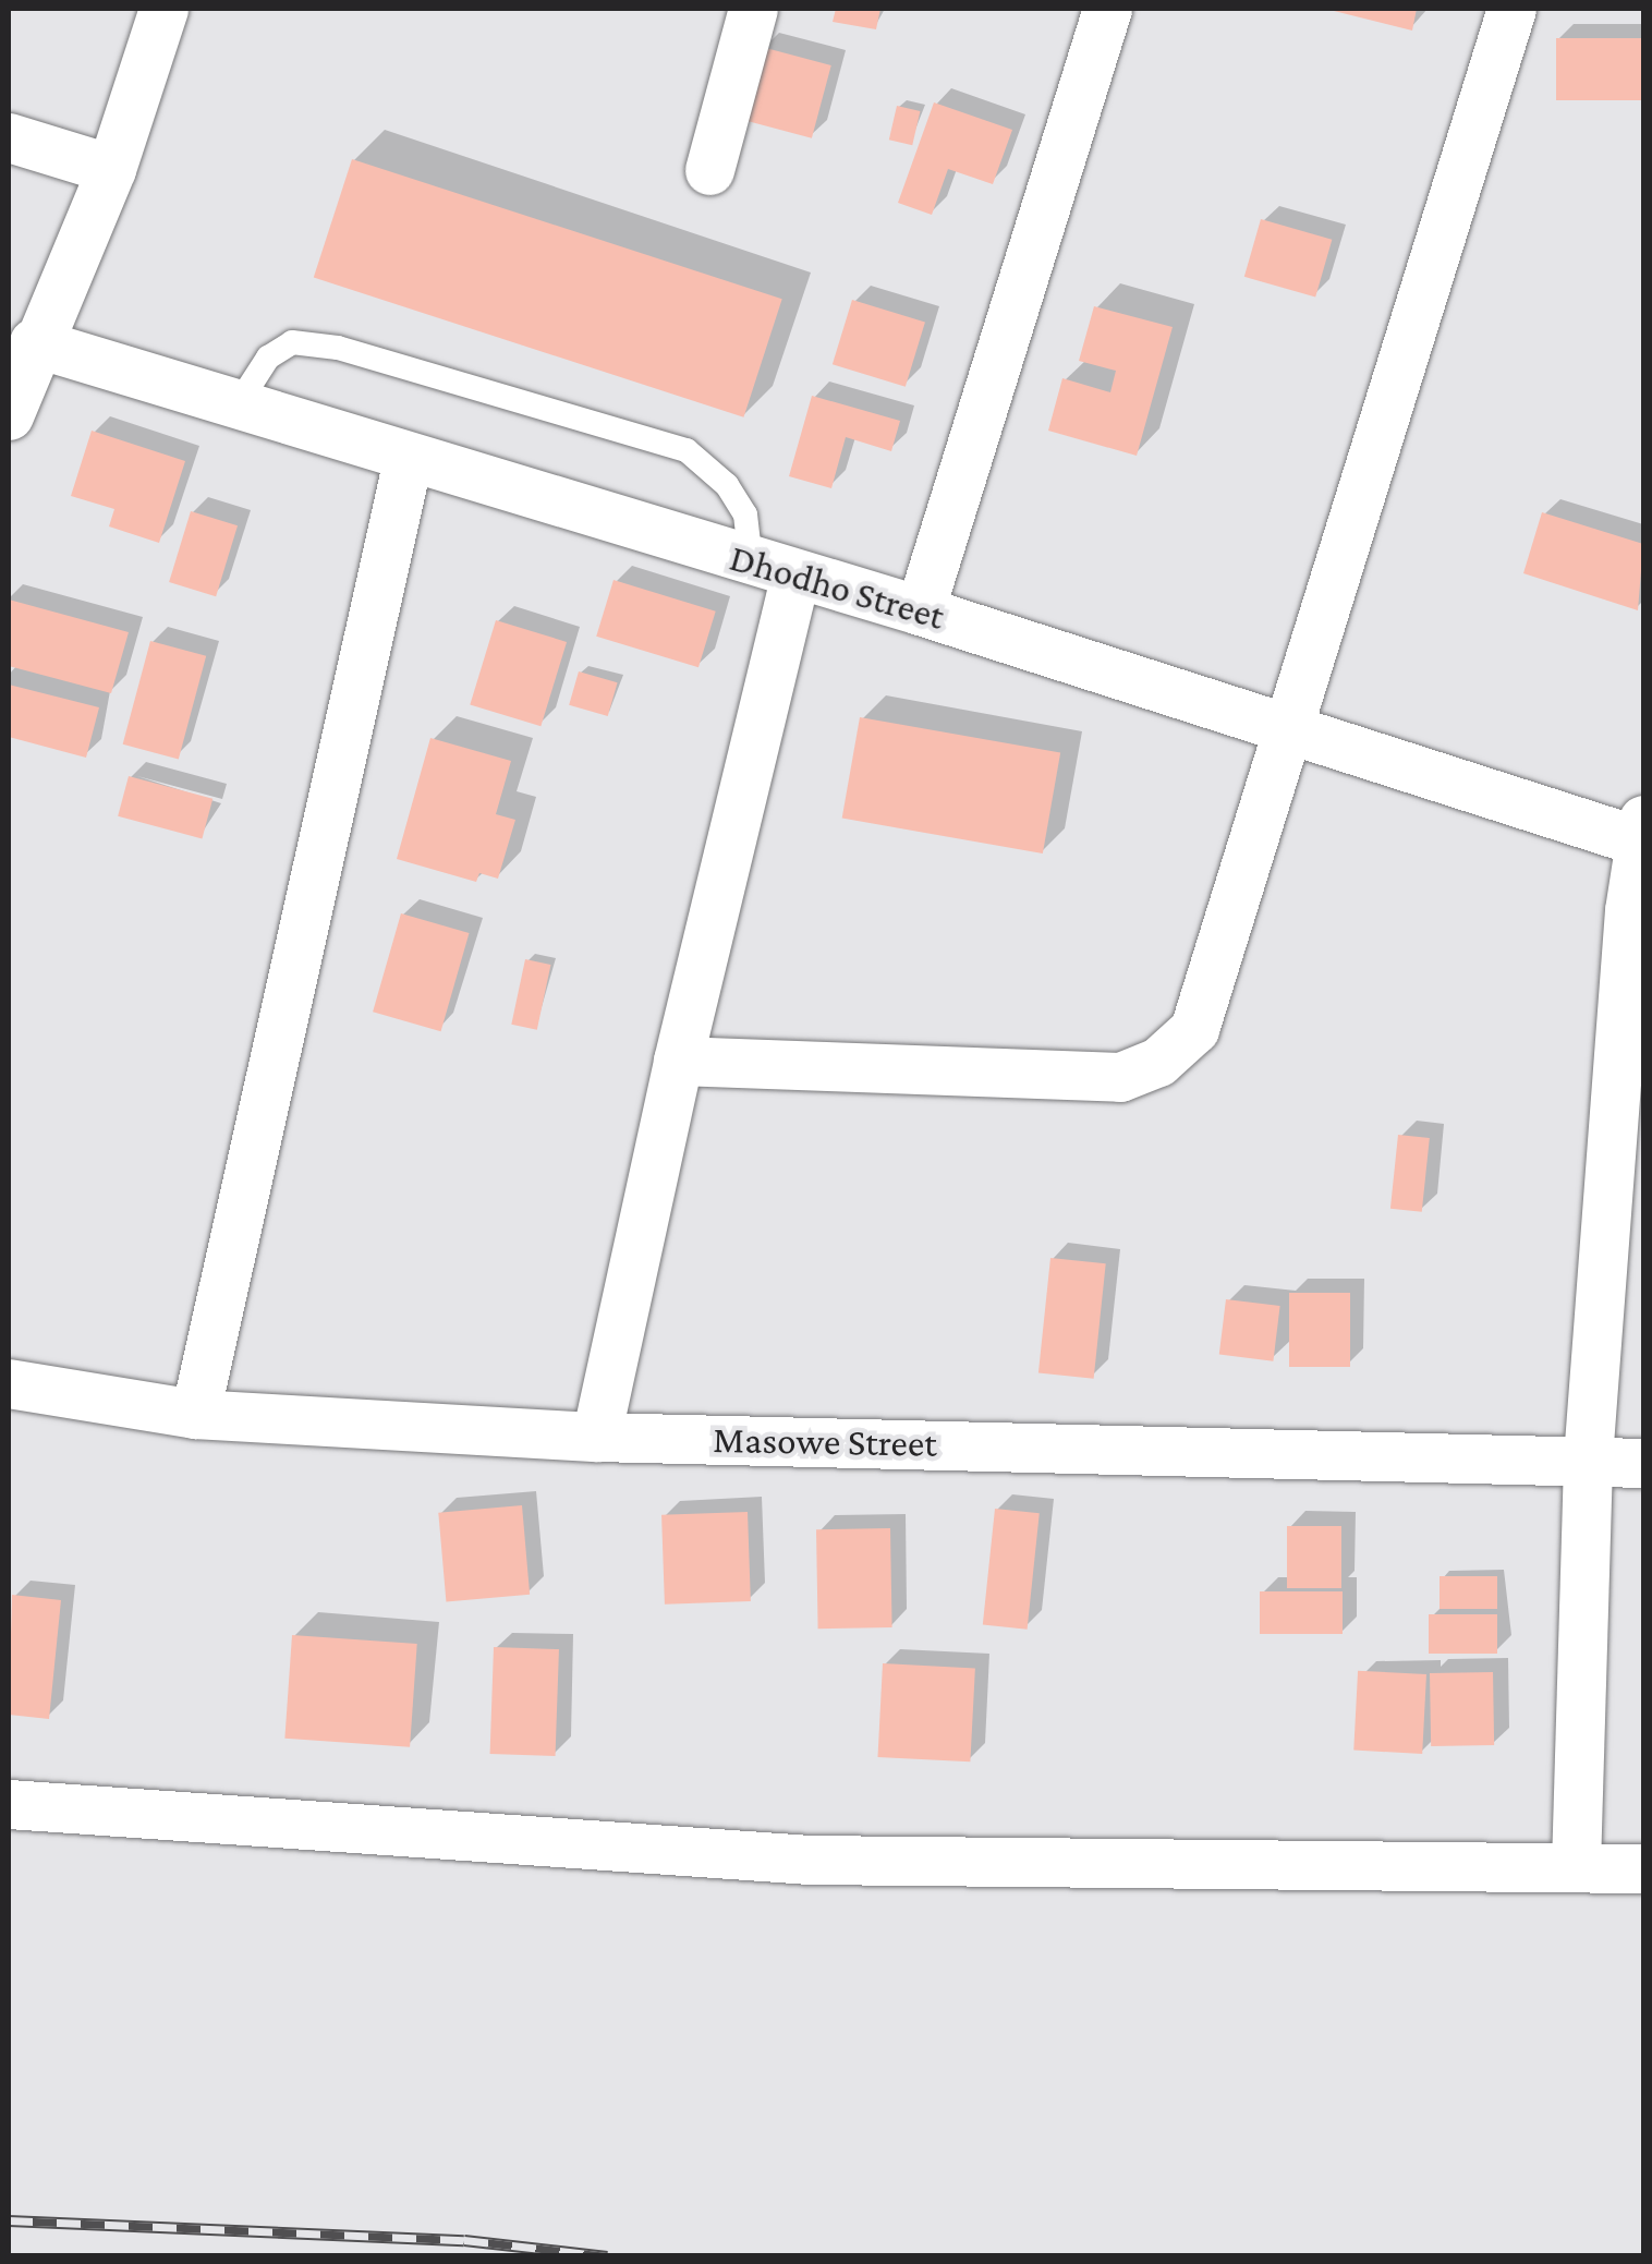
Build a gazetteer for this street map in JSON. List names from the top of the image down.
{
  "streets": {
    "street": ["Dhodho Street", "Masowe Street"]
  }
}
